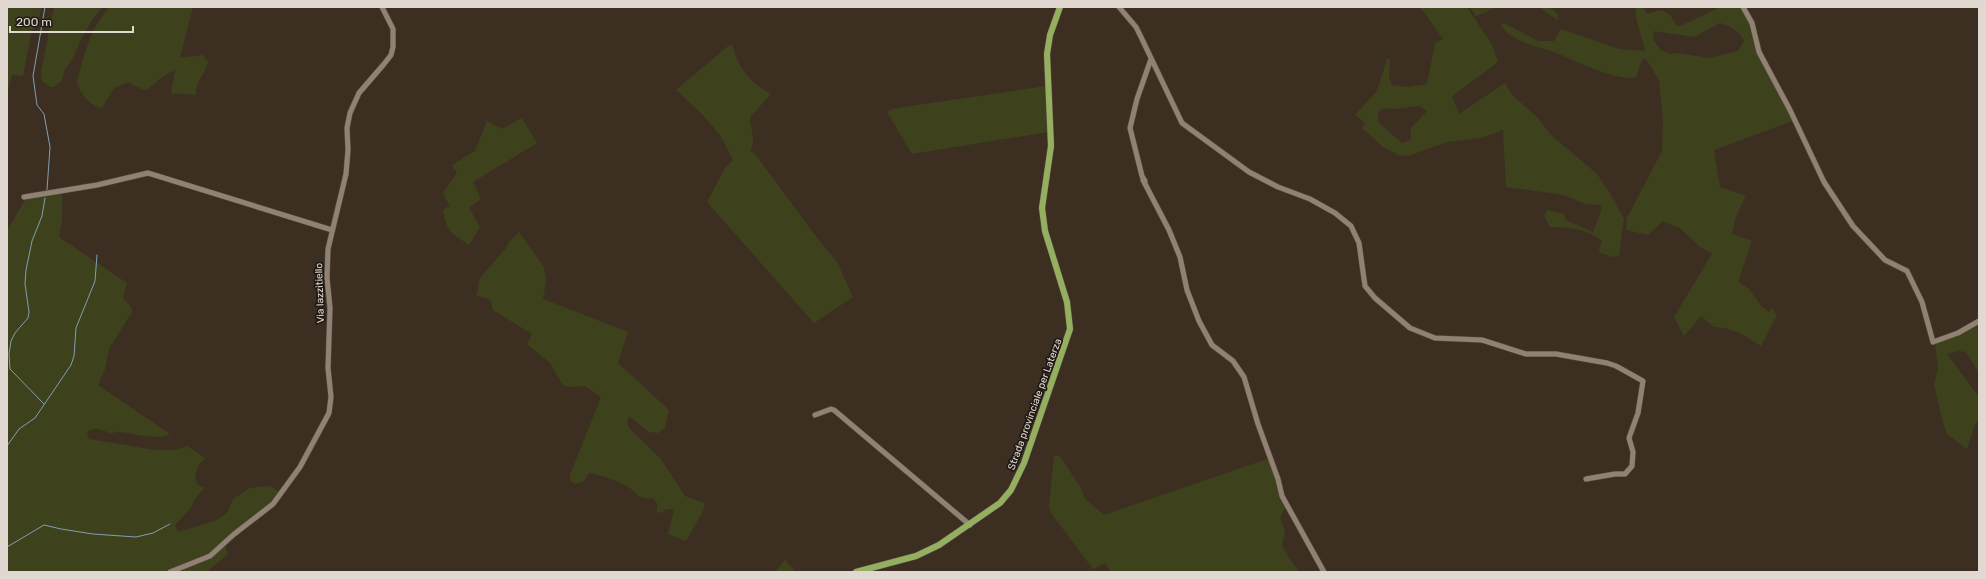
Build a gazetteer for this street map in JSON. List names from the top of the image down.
{
  "streets": {
    "main road": ["Strada provinciale per Laterza"],
    "street": ["Via Iazzitiello"]
  },
  "scale_bar": "200 m"
}
